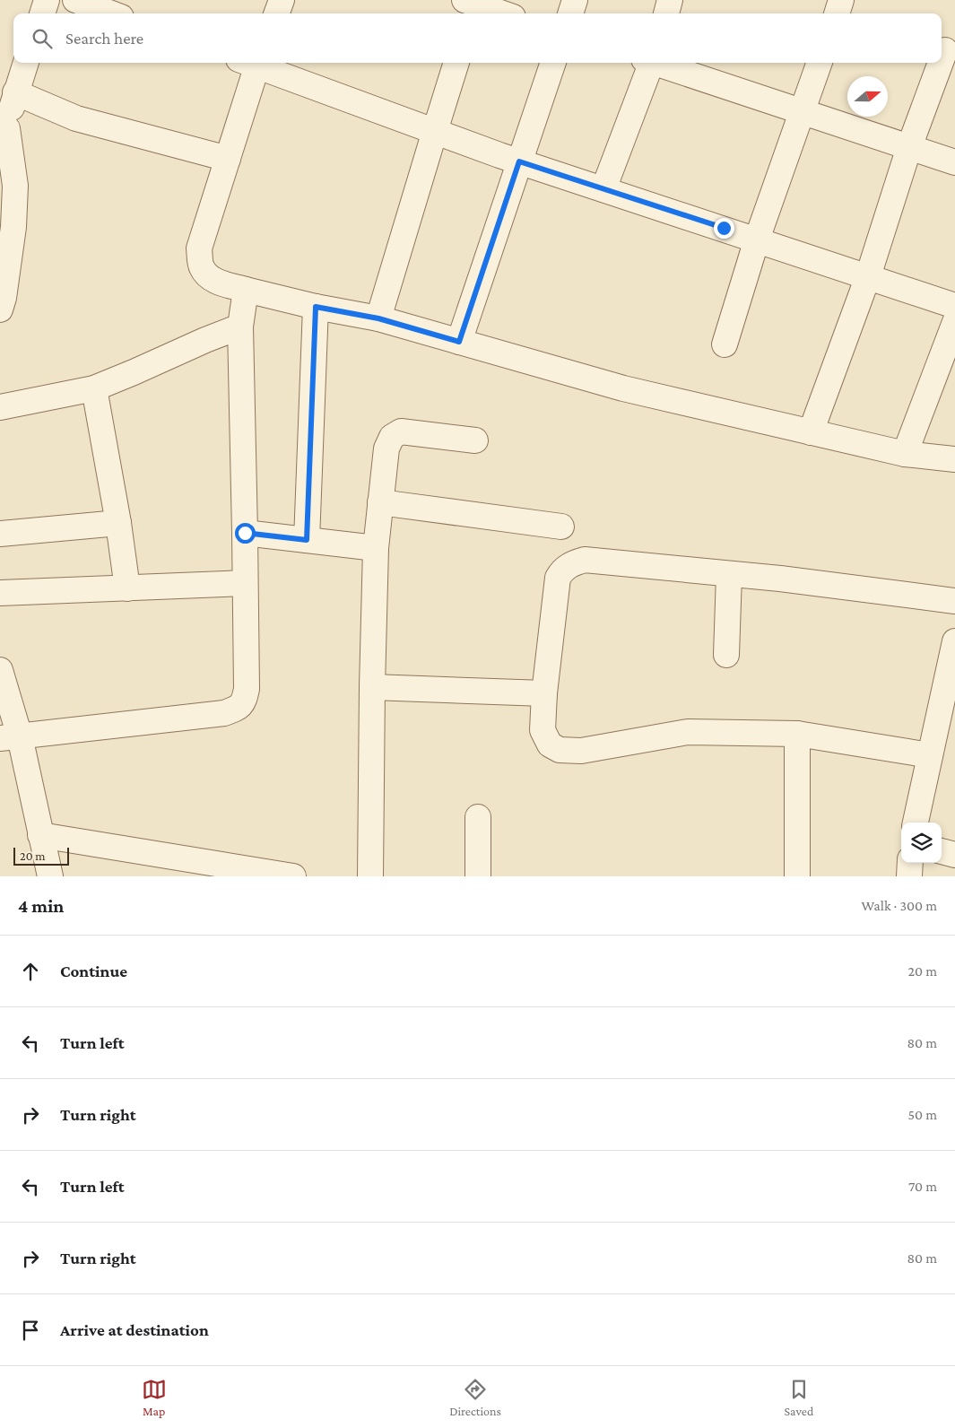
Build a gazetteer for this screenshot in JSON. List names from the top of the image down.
{
  "scale_bar": "20 m",
  "north": "right",
  "page": {
    "search": "Search here",
    "scale": "20 m",
    "heading": ["4 min", "Walk · 300 m"],
    "list": [
      ["Continue", "20 m"],
      ["Turn left", "80 m"],
      ["Turn right", "50 m"],
      ["Turn left", "70 m"],
      ["Turn right", "80 m"],
      "Arrive at destination"
    ],
    "nav": ["Map", "Directions", "Saved"]
  }
}
